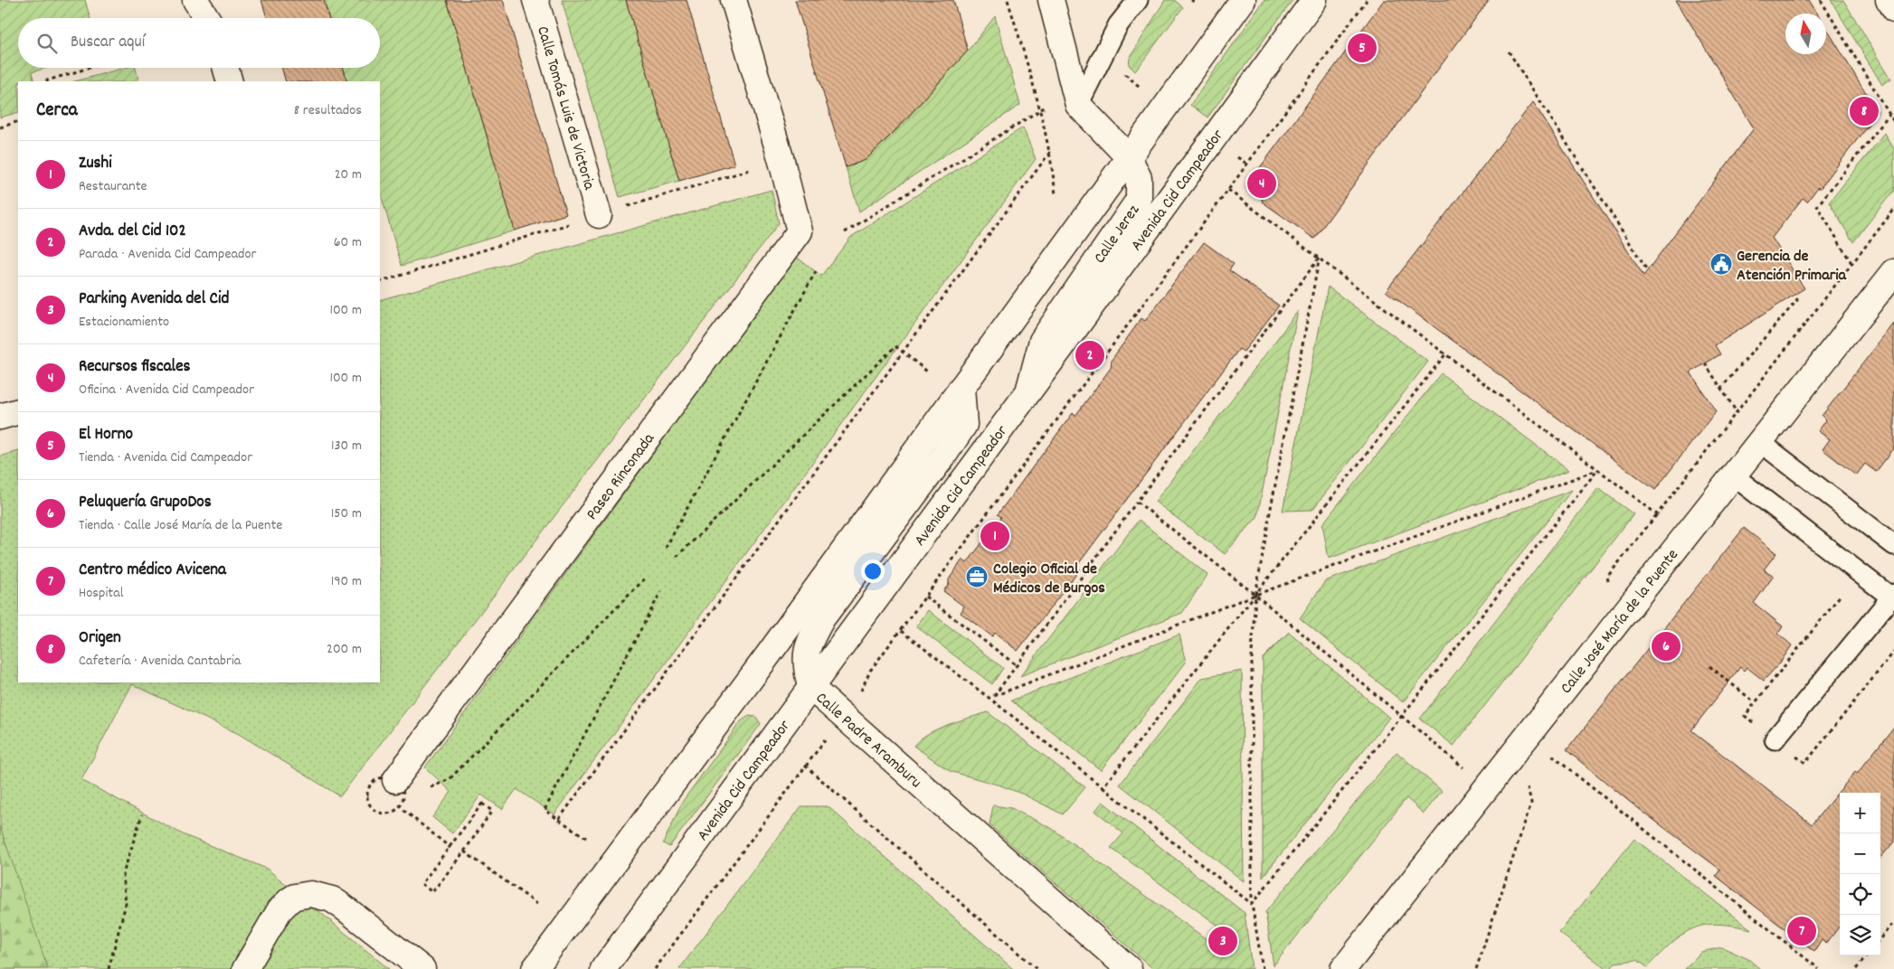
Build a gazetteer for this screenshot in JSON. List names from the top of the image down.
{
  "streets": {
    "street": [
      "Calle Tomás Luis de Victoria",
      "Avenida Cid Campeador",
      "Calle Jerez",
      "Paseo Rinconada",
      "Calle José María de la Puente",
      "Calle Padre Aramburu"
    ]
  },
  "crossings": [
    ["Avenida Cid Campeador", "Calle Jerez"],
    ["Avenida Cid Campeador", "Calle Padre Aramburu"]
  ],
  "places": {
    "public building": ["Gerencia de Atención Primaria"],
    "office": ["Colegio Oficial de Médicos de Burgos"]
  },
  "north": "top",
  "page": {
    "search": "Buscar aquí",
    "pins": [
      "5",
      "8",
      "4",
      "2",
      "1",
      "6",
      "7",
      "3"
    ],
    "heading": ["Cerca", "8 resultados"],
    "list": [
      {
        "mark": "1",
        "name": "Zushi",
        "note": "Restaurante",
        "value": "20 m"
      },
      {
        "mark": "2",
        "name": "Avda. del Cid 102",
        "note": "Parada · Avenida Cid Campeador",
        "value": "60 m"
      },
      {
        "mark": "3",
        "name": "Parking Avenida del Cid",
        "note": "Estacionamiento",
        "value": "100 m"
      },
      {
        "mark": "4",
        "name": "Recursos fiscales",
        "note": "Oficina · Avenida Cid Campeador",
        "value": "100 m"
      },
      {
        "mark": "5",
        "name": "El Horno",
        "note": "Tienda · Avenida Cid Campeador",
        "value": "130 m"
      },
      {
        "mark": "6",
        "name": "Peluquería GrupoDos",
        "note": "Tienda · Calle José María de la Puente",
        "value": "150 m"
      },
      {
        "mark": "7",
        "name": "Centro médico Avicena",
        "note": "Hospital",
        "value": "190 m"
      },
      {
        "mark": "8",
        "name": "Origen",
        "note": "Cafetería · Avenida Cantabria",
        "value": "200 m"
      }
    ],
    "map_buttons": ["+", "−"]
  }
}
